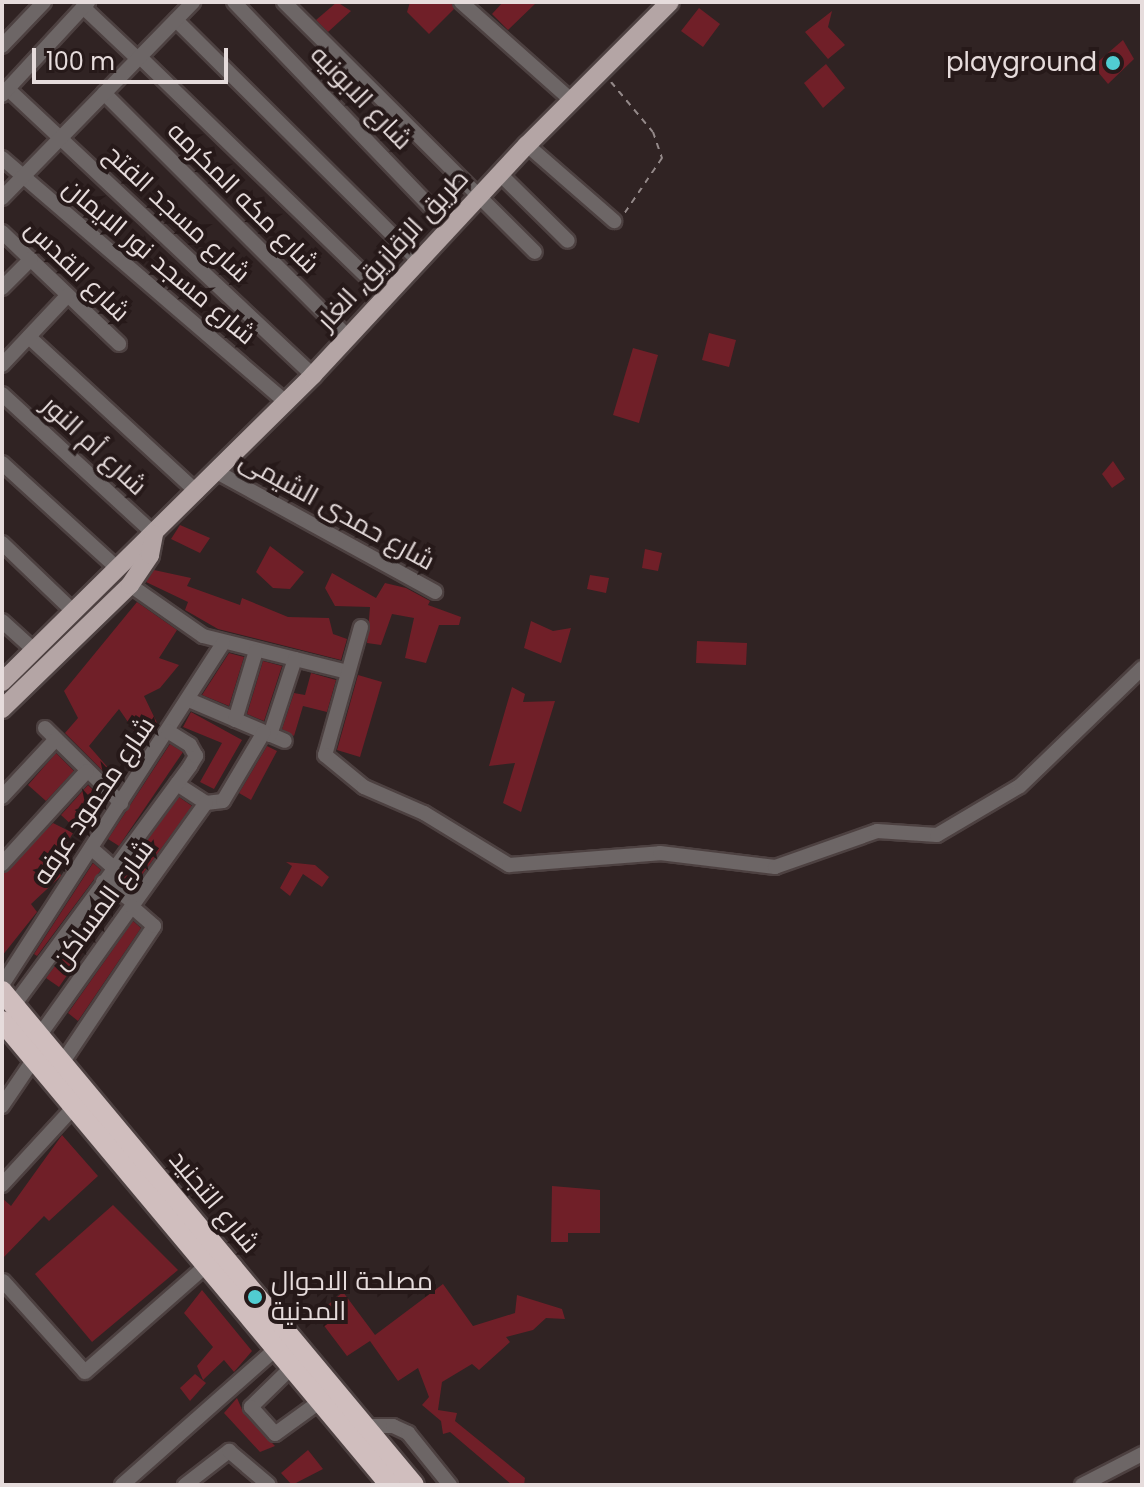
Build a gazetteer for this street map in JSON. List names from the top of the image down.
{
  "streets": {
    "highway": ["شارع التجنيد"],
    "main road": ["طريق الزقازيق, الغار"],
    "street": [
      "شارع الابونيه",
      "شارع مكه المكرمه",
      "شارع مسجد الفتح",
      "شارع مسجد نور الايمان",
      "شارع القدس",
      "شارع أم النور",
      "شارع حمدى الشيمى",
      "شارع محمود عرفه",
      "شارع المساكن"
    ]
  },
  "crossings": [
    ["شارع الابونيه", "طريق الزقازيق, الغار"],
    ["شارع مكه المكرمه", "طريق الزقازيق, الغار"],
    ["شارع مسجد الفتح", "طريق الزقازيق, الغار"],
    ["طريق الزقازيق, الغار", "شارع مسجد نور الايمان"],
    ["طريق الزقازيق, الغار", "شارع أم النور"],
    ["طريق الزقازيق, الغار", "شارع حمدى الشيمى"],
    ["شارع محمود عرفه", "شارع التجنيد"],
    ["شارع المساكن", "شارع التجنيد"]
  ],
  "places": ["playground", "مصلحة الاحوال المدنية"],
  "scale_bar": "100 m"
}
